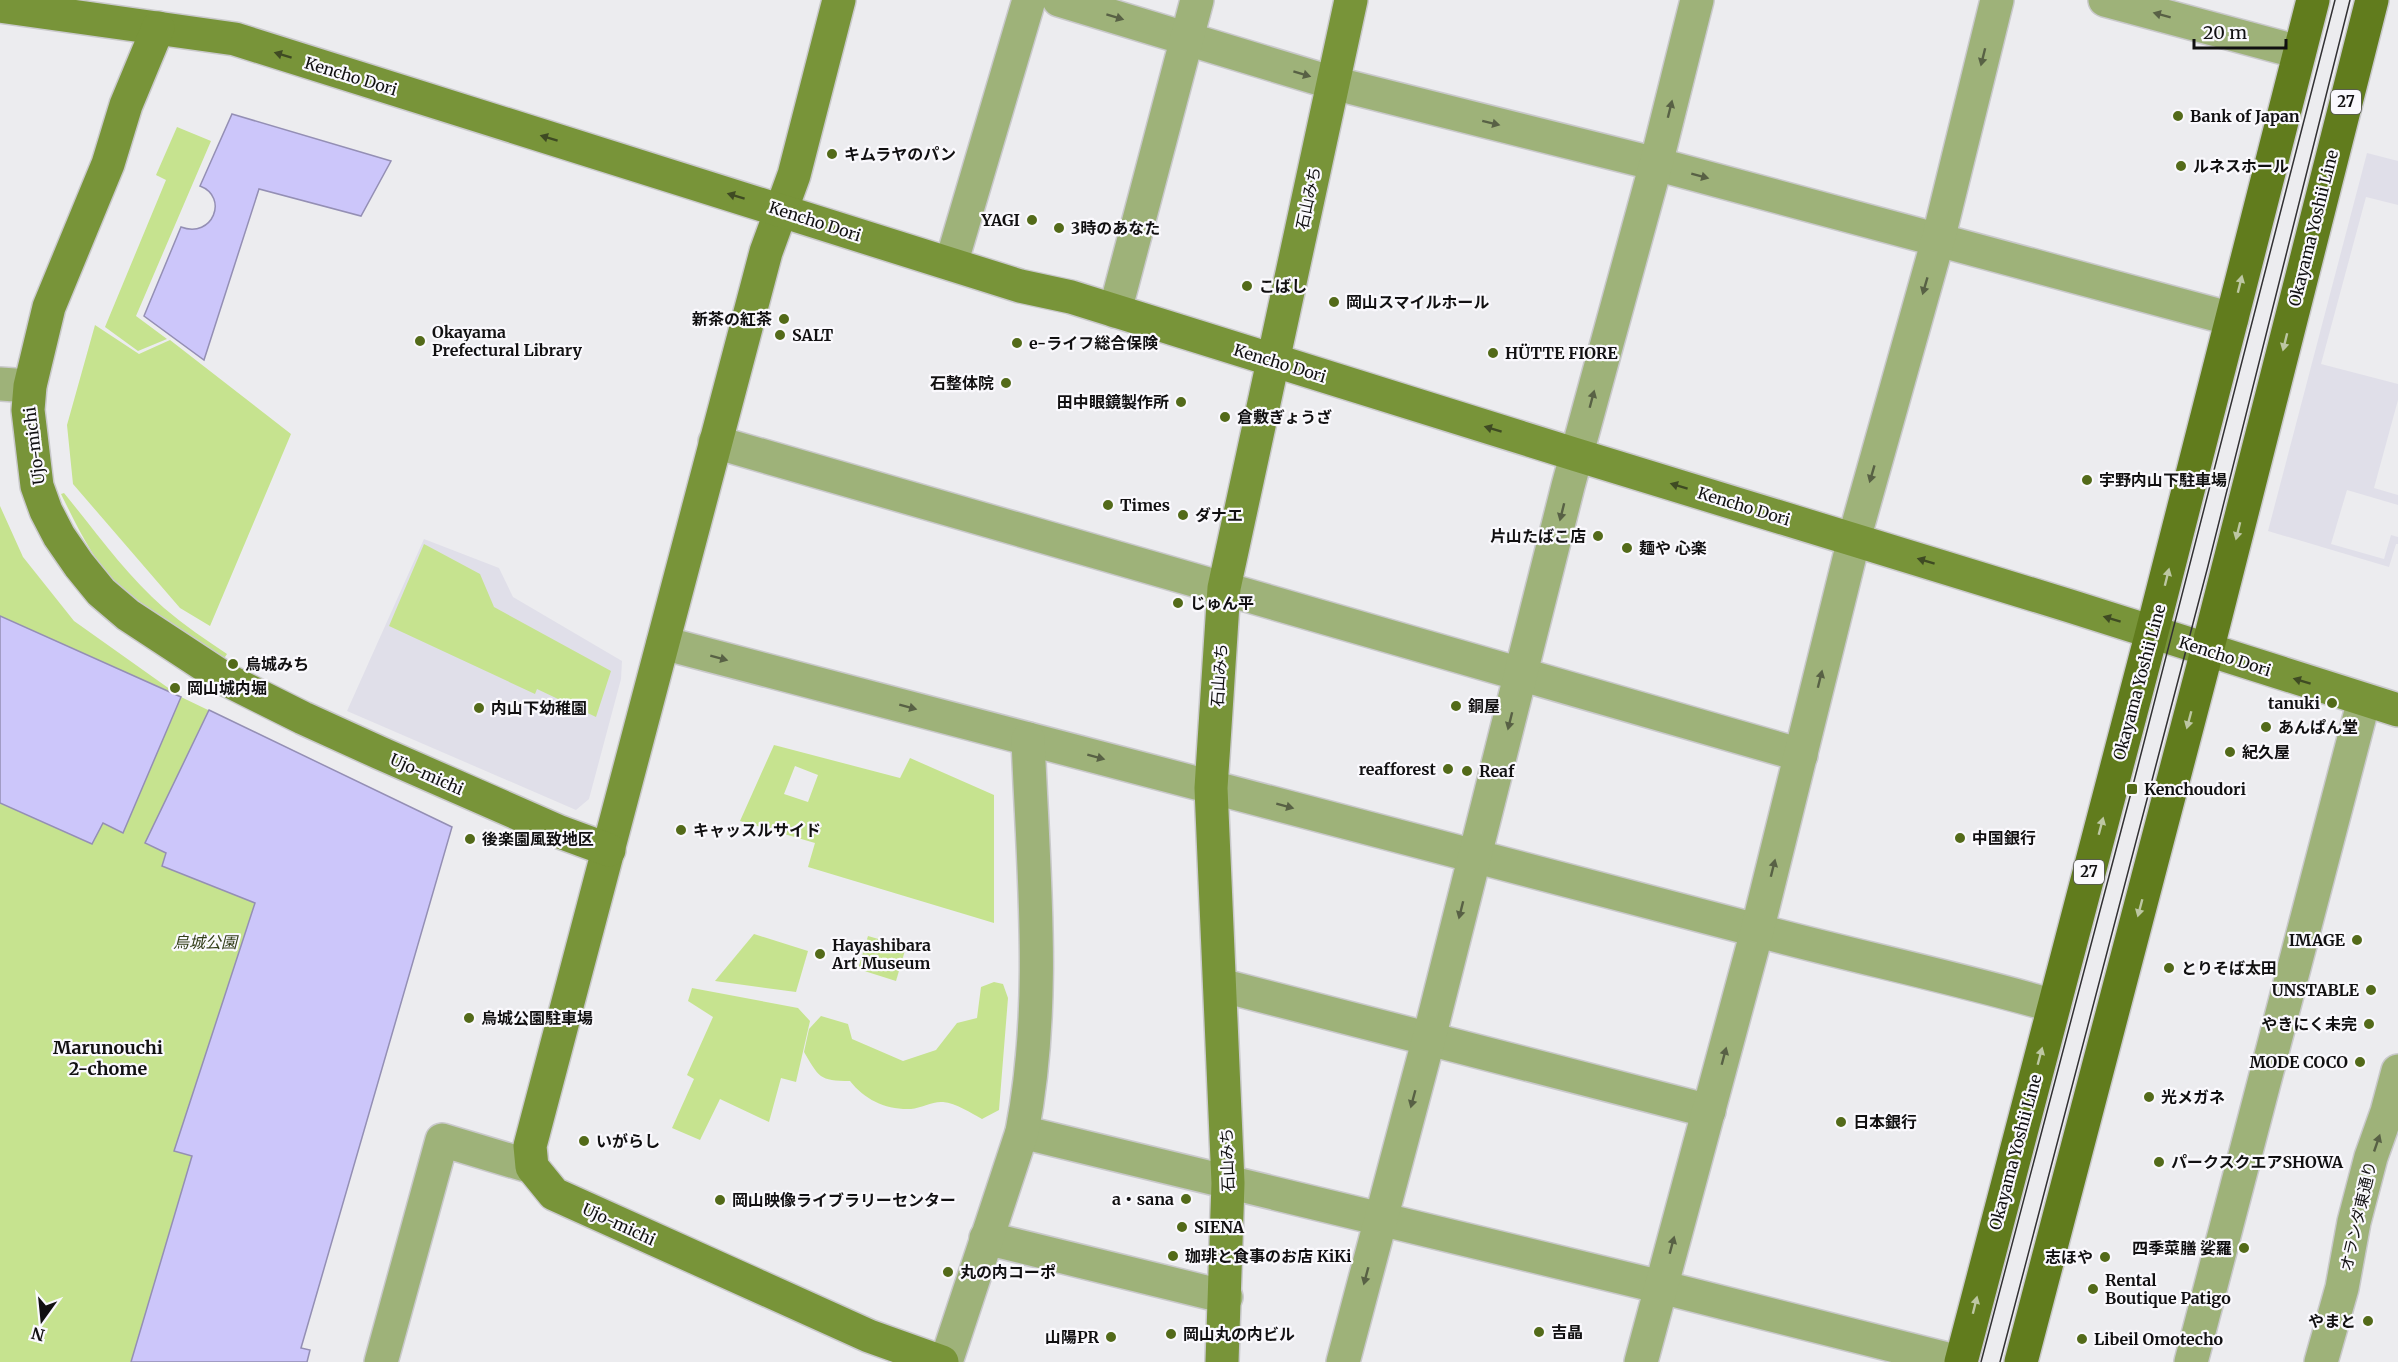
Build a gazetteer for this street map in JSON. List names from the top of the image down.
{
  "streets": {
    "main road": ["27", "Okayama Yoshii Line"],
    "street": [
      "Kencho Dori",
      "石山みち",
      "Ujo-michi",
      "オランダ東通り"
    ]
  },
  "crossings": [
    ["Kencho Dori", "石山みち"],
    ["Kencho Dori", "Okayama Yoshii Line"],
    ["Kencho Dori", "Ujo-michi"]
  ],
  "districts": ["Marunouchi 2-chome"],
  "parks": ["烏城公園"],
  "places": {
    "other": [
      "Bank of Japan",
      "キムラヤのパン",
      "ルネスホール",
      "YAGI",
      "3時のあなた",
      "こばし",
      "岡山スマイルホール",
      "新茶の紅茶",
      "SALT",
      "Okayama Prefectural Library",
      "e-ライフ総合保険",
      "HÜTTE FIORE",
      "石整体院",
      "田中眼鏡製作所",
      "倉敷ぎょうざ",
      "宇野内山下駐車場",
      "Times",
      "ダナエ",
      "片山たばこ店",
      "麺や 心楽",
      "じゅん平",
      "烏城みち",
      "岡山城内堀",
      "tanuki",
      "銅屋",
      "内山下幼稚園",
      "あんぱん堂",
      "紀久屋",
      "reafforest",
      "Reaf",
      "キャッスルサイド",
      "中国銀行",
      "後楽園風致地区",
      "IMAGE",
      "Hayashibara Art Museum",
      "とりそば太田",
      "UNSTABLE",
      "烏城公園駐車場",
      "やきにく未完",
      "MODE COCO",
      "光メガネ",
      "日本銀行",
      "いがらし",
      "パークスクエアSHOWA",
      "a・sana",
      "岡山映像ライブラリーセンター",
      "SIENA",
      "四季菜膳 娑羅",
      "珈琲と食事のお店 KiKi",
      "志ほや",
      "丸の内コーポ",
      "Rental Boutique Patigo",
      "やまと",
      "吉晶",
      "岡山丸の内ビル",
      "山陽PR",
      "Libeil Omotecho"
    ],
    "transit": ["Kenchoudori"]
  },
  "scale_bar": "20 m",
  "north": "bottom"
}
